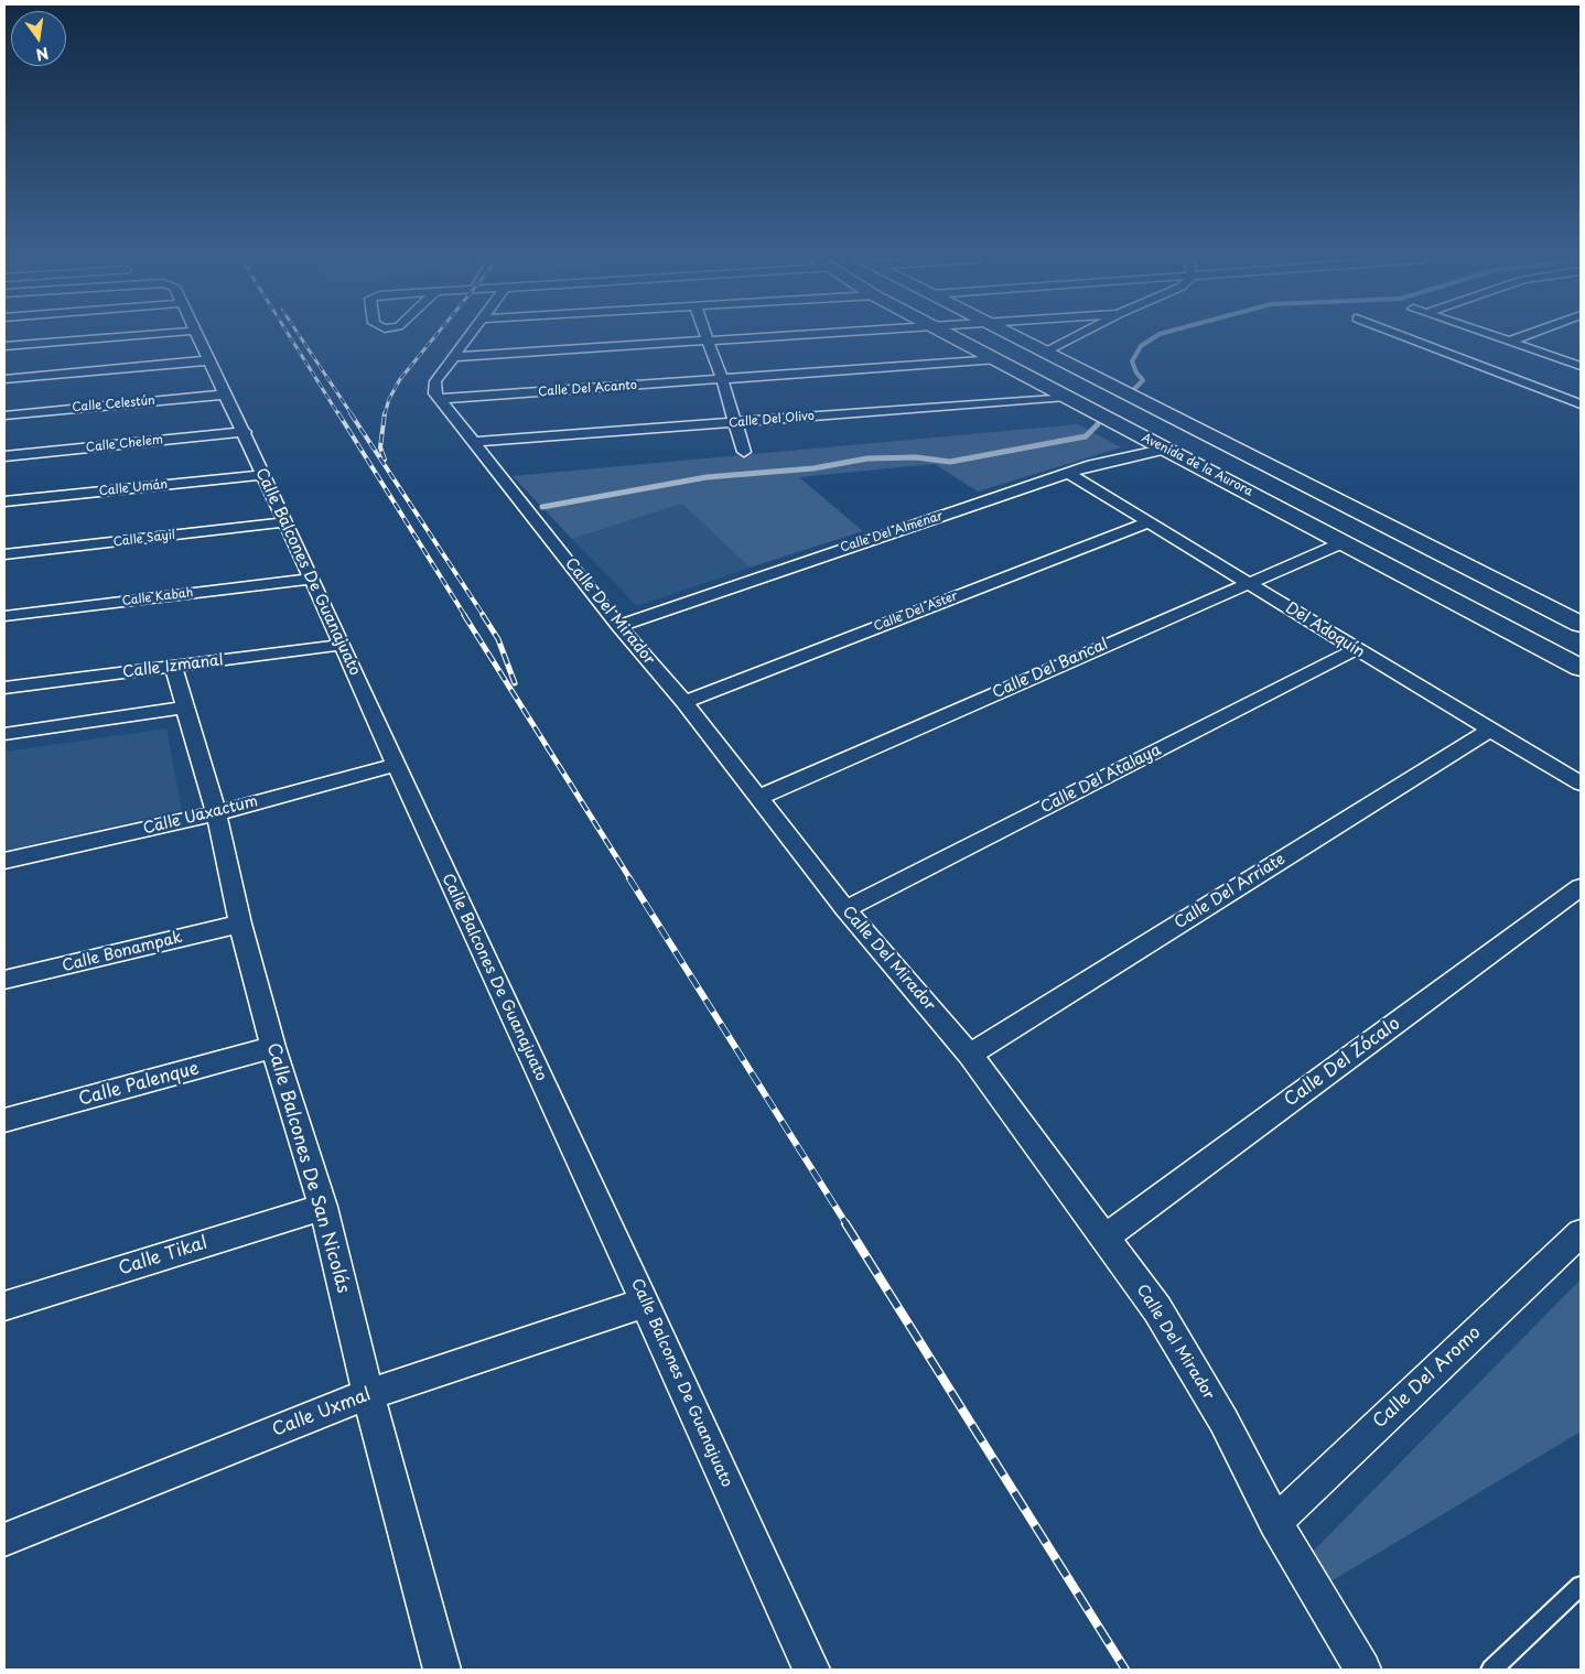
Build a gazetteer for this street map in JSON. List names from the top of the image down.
{
  "streets": {
    "main road": ["Avenida de la Aurora"],
    "street": [
      "Calle Del Acanto",
      "Calle Celestún",
      "Calle Del Olivo",
      "Calle Chelem",
      "Calle Umán",
      "Calle Del Almenar",
      "Calle Sayil",
      "Calle Balcones De Guanajuato",
      "Calle Kabah",
      "Calle Del Mirador",
      "Calle Del Aster",
      "Del Adoquín",
      "Calle Izmanal",
      "Calle Del Bancal",
      "Calle Del Atalaya",
      "Calle Uaxactum",
      "Calle Del Arriate",
      "Calle Bonampak",
      "Calle Del Zócalo",
      "Calle Palenque",
      "Calle Balcones De San Nicolás",
      "Calle Tikal",
      "Calle Del Aromo",
      "Calle Uxmal"
    ]
  },
  "crossings": [
    ["Calle Del Acanto", "Avenida de la Aurora"],
    ["Calle Del Acanto", "Calle Del Mirador"],
    ["Calle Celestún", "Calle Balcones De Guanajuato"],
    ["Calle Del Olivo", "Avenida de la Aurora"],
    ["Calle Del Olivo", "Calle Del Mirador"],
    ["Calle Chelem", "Calle Balcones De Guanajuato"],
    ["Avenida de la Aurora", "Calle Del Almenar"],
    ["Avenida de la Aurora", "Calle Del Bancal"],
    ["Calle Umán", "Calle Balcones De Guanajuato"],
    ["Calle Del Almenar", "Calle Del Mirador"],
    ["Calle Del Almenar", "Del Adoquín"],
    ["Calle Sayil", "Calle Balcones De Guanajuato"],
    ["Calle Balcones De Guanajuato", "Calle Kabah"],
    ["Calle Balcones De Guanajuato", "Calle Izmanal"],
    ["Calle Balcones De Guanajuato", "Calle Uaxactum"],
    ["Calle Balcones De Guanajuato", "Calle Uxmal"],
    ["Calle Del Mirador", "Calle Del Aster"],
    ["Calle Del Mirador", "Calle Del Bancal"],
    ["Calle Del Mirador", "Calle Del Atalaya"],
    ["Calle Del Mirador", "Calle Del Arriate"],
    ["Calle Del Mirador", "Calle Del Zócalo"],
    ["Calle Del Mirador", "Calle Del Aromo"],
    ["Calle Del Aster", "Del Adoquín"],
    ["Del Adoquín", "Calle Del Bancal"],
    ["Del Adoquín", "Calle Del Atalaya"],
    ["Del Adoquín", "Calle Del Arriate"],
    ["Calle Izmanal", "Calle Balcones De San Nicolás"],
    ["Calle Uaxactum", "Calle Balcones De San Nicolás"],
    ["Calle Bonampak", "Calle Balcones De San Nicolás"],
    ["Calle Palenque", "Calle Balcones De San Nicolás"],
    ["Calle Balcones De San Nicolás", "Calle Tikal"],
    ["Calle Balcones De San Nicolás", "Calle Uxmal"]
  ],
  "north": "bottom"
}
